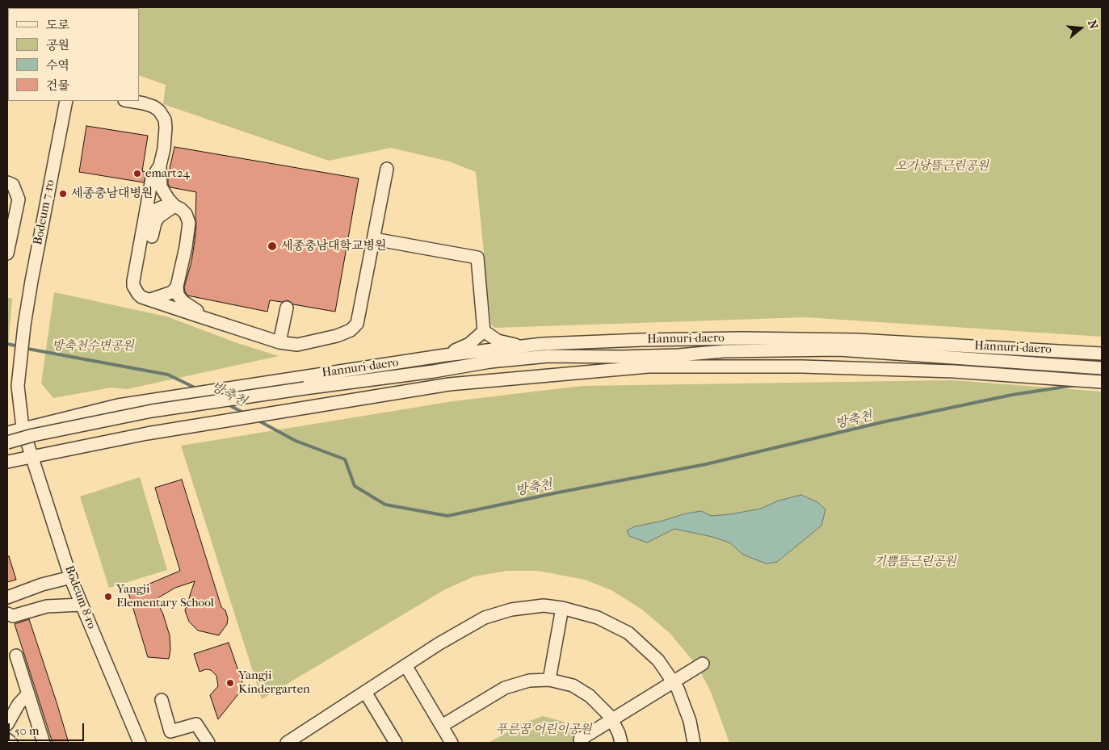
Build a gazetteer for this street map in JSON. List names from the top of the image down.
{
  "streets": {
    "street": ["Bodeum 7-ro", "Hannuri-daero", "Bodeum 8-ro"]
  },
  "crossings": [
    ["Bodeum 7-ro", "Hannuri-daero"]
  ],
  "water": ["방축천"],
  "parks": [
    "오가낭뜰근린공원",
    "방축천수변공원",
    "기쁨뜰근린공원",
    "푸른꿈 어린이공원"
  ],
  "places": [
    "emart24",
    "세종충남대병원",
    "세종충남대학교병원",
    "Yangji Elementary School",
    "Yangji Kindergarten"
  ],
  "legend": [
    "도로",
    "공원",
    "수역",
    "건물"
  ],
  "scale_bar": "50 m",
  "north": "right"
}
